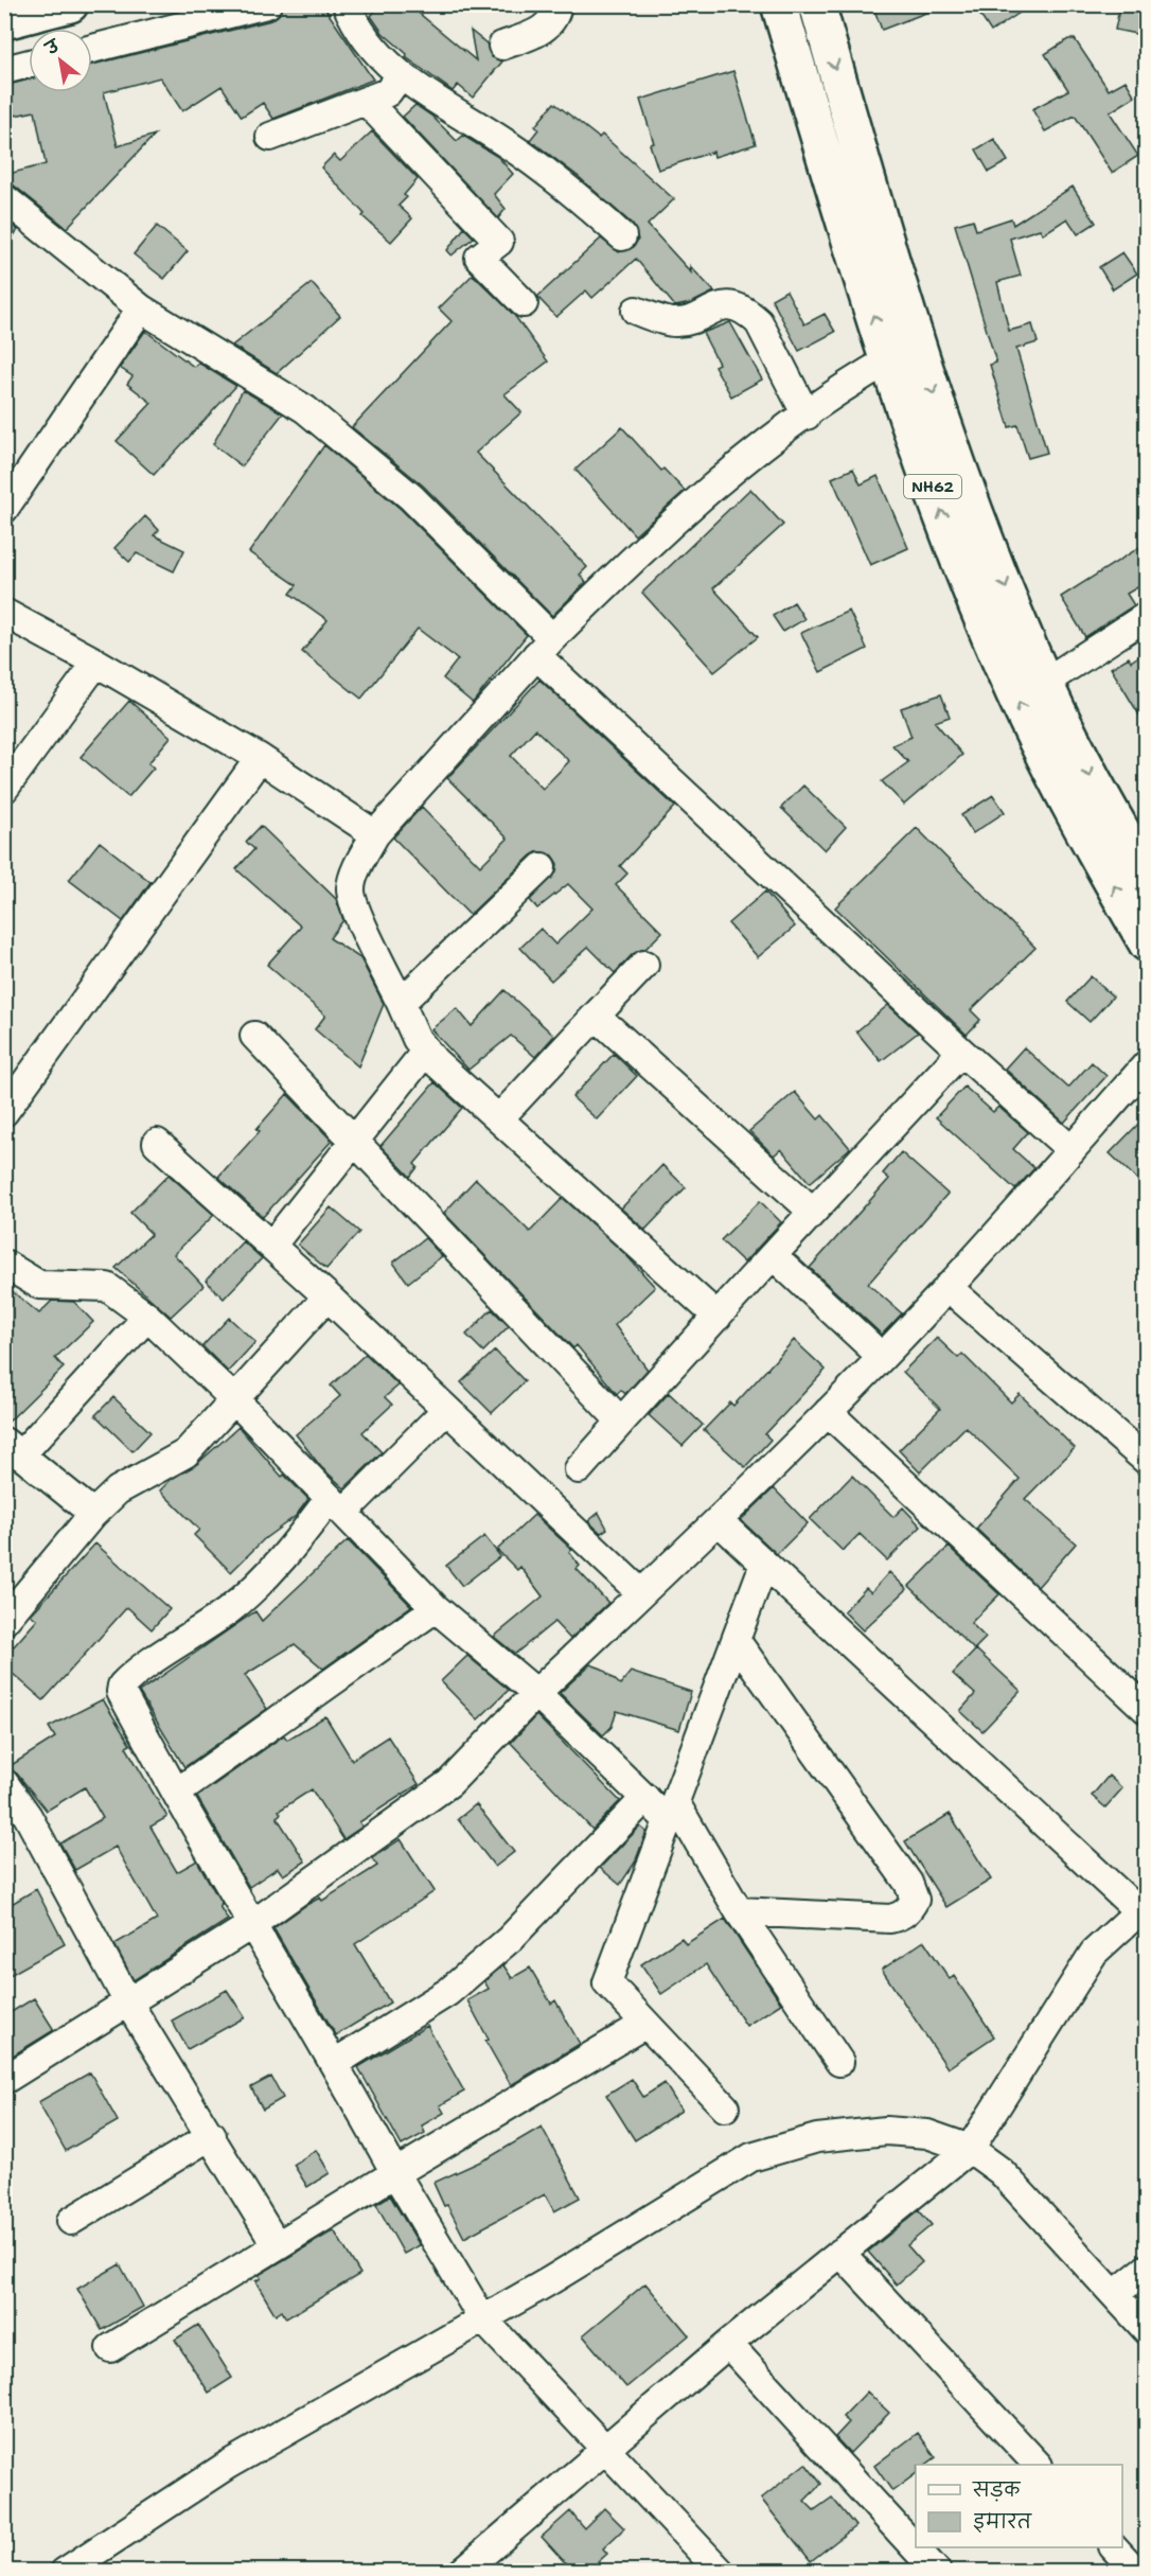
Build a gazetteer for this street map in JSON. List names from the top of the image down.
{
  "streets": {
    "highway": ["NH62"]
  },
  "legend": ["सड़क", "इमारत"],
  "north": "top left"
}
